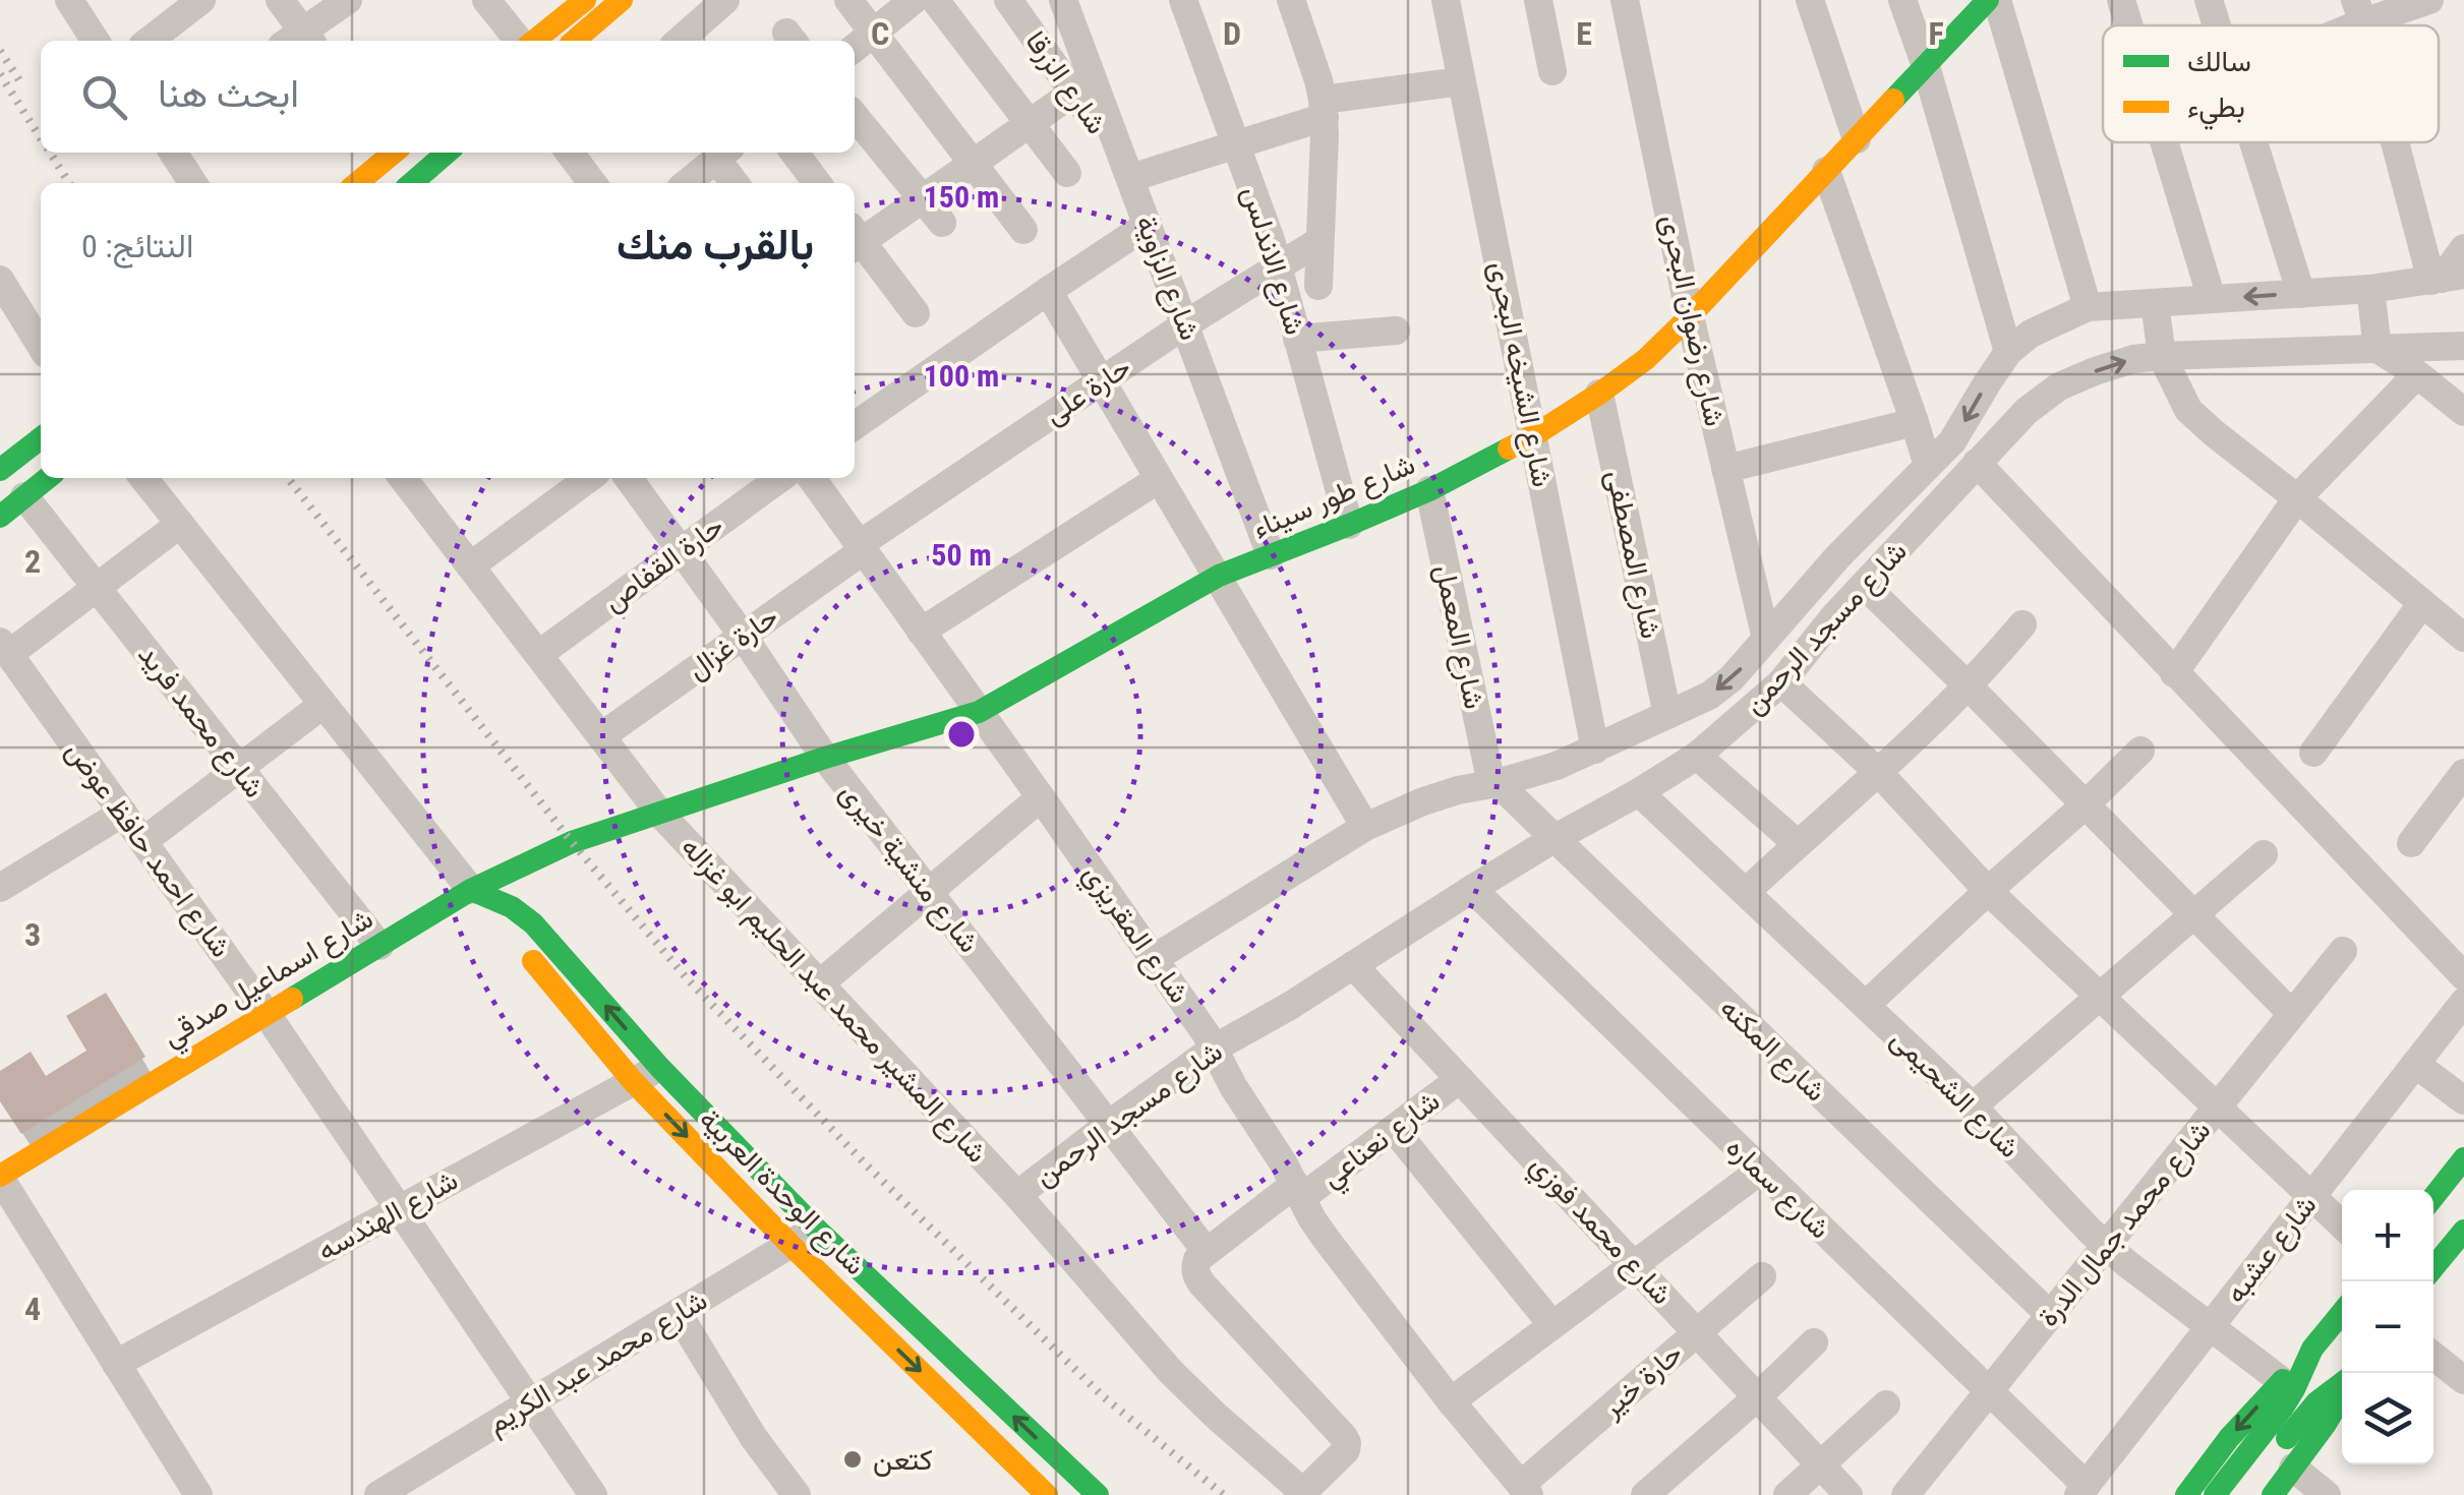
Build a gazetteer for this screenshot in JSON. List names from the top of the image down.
{
  "streets": {
    "street": [
      "شارع الزرقا",
      "شارع الاندلس",
      "شارع الزاوية",
      "شارع رضوان البحرى",
      "شارع الشيخه البحرى",
      "حارة على",
      "شارع طور سيناء",
      "شارع المصطفى",
      "حارة القفاص",
      "شارع مسجد الرحمن",
      "شارع المعمل",
      "حارة غزال",
      "شارع محمد فريد",
      "شارع احمد حافظ عوض",
      "شارع منشية خيرى",
      "شارع المقريزي",
      "شارع اسماعيل صدقي",
      "شارع المشير محمد عبد الحليم ابو غزاله",
      "شارع المكنه",
      "شارع الشحيمى",
      "شارع نعناعي",
      "شارع سماره",
      "شارع الوحدة العربية",
      "شارع الهندسه",
      "شارع محمد جمال الدرة",
      "شارع محمد فوزي",
      "شارع عشبه",
      "شارع محمد عبد الكريم",
      "حارة خير"
    ]
  },
  "crossings": [
    ["شارع الزرقا", "شارع الزاوية"],
    ["شارع الاندلس", "حارة على"],
    ["شارع الاندلس", "شارع طور سيناء"],
    ["شارع الزاوية", "حارة على"],
    ["شارع الزاوية", "شارع طور سيناء"],
    ["شارع رضوان البحرى", "شارع طور سيناء"],
    ["شارع رضوان البحرى", "شارع مسجد الرحمن"],
    ["شارع الشيخه البحرى", "شارع طور سيناء"],
    ["شارع الشيخه البحرى", "شارع مسجد الرحمن"],
    ["حارة على", "حارة غزال"],
    ["حارة على", "شارع المقريزي"],
    ["شارع طور سيناء", "شارع المصطفى"],
    ["شارع طور سيناء", "شارع المعمل"],
    ["شارع طور سيناء", "شارع منشية خيرى"],
    ["شارع طور سيناء", "شارع المقريزي"],
    ["شارع طور سيناء", "شارع اسماعيل صدقي"],
    ["شارع طور سيناء", "شارع المشير محمد عبد الحليم ابو غزاله"],
    ["شارع المصطفى", "شارع مسجد الرحمن"],
    ["حارة القفاص", "شارع منشية خيرى"],
    ["حارة القفاص", "شارع المشير محمد عبد الحليم ابو غزاله"],
    ["شارع مسجد الرحمن", "شارع المعمل"],
    ["شارع مسجد الرحمن", "شارع منشية خيرى"],
    ["شارع مسجد الرحمن", "شارع المقريزي"],
    ["شارع مسجد الرحمن", "شارع المشير محمد عبد الحليم ابو غزاله"],
    ["شارع مسجد الرحمن", "شارع المكنه"],
    ["شارع مسجد الرحمن", "شارع الشحيمى"],
    ["شارع مسجد الرحمن", "شارع سماره"],
    ["شارع مسجد الرحمن", "شارع محمد فوزي"],
    ["شارع المعمل", "شارع المكنه"],
    ["حارة غزال", "شارع منشية خيرى"],
    ["حارة غزال", "شارع المقريزي"],
    ["حارة غزال", "شارع المشير محمد عبد الحليم ابو غزاله"],
    ["شارع محمد فريد", "شارع اسماعيل صدقي"],
    ["شارع احمد حافظ عوض", "شارع اسماعيل صدقي"],
    ["شارع احمد حافظ عوض", "شارع الهندسه"],
    ["شارع احمد حافظ عوض", "شارع محمد عبد الكريم"],
    ["شارع منشية خيرى", "شارع نعناعي"],
    ["شارع المقريزي", "شارع نعناعي"],
    ["شارع المقريزي", "حارة خير"],
    ["شارع اسماعيل صدقي", "شارع الوحدة العربية"],
    ["شارع المكنه", "شارع محمد جمال الدرة"],
    ["شارع الشحيمى", "شارع محمد جمال الدرة"],
    ["شارع الشحيمى", "شارع عشبه"],
    ["شارع نعناعي", "شارع محمد فوزي"],
    ["شارع سماره", "شارع محمد جمال الدرة"],
    ["شارع سماره", "شارع عشبه"],
    ["شارع الوحدة العربية", "شارع الهندسه"],
    ["شارع الوحدة العربية", "شارع محمد عبد الكريم"],
    ["شارع محمد فوزي", "حارة خير"]
  ],
  "places": ["كتعن"],
  "legend": ["سالك", "بطيء"],
  "page": {
    "search": "ابحث هنا",
    "heading": ["بالقرب منك", "النتائج: 0"],
    "map_buttons": ["+", "−"]
  },
  "grid": {
    "columns": [
      "C",
      "D",
      "E",
      "F"
    ],
    "rows": ["2", "3", "4"]
  },
  "rings": ["150 m", "100 m", "50 m"]
}
